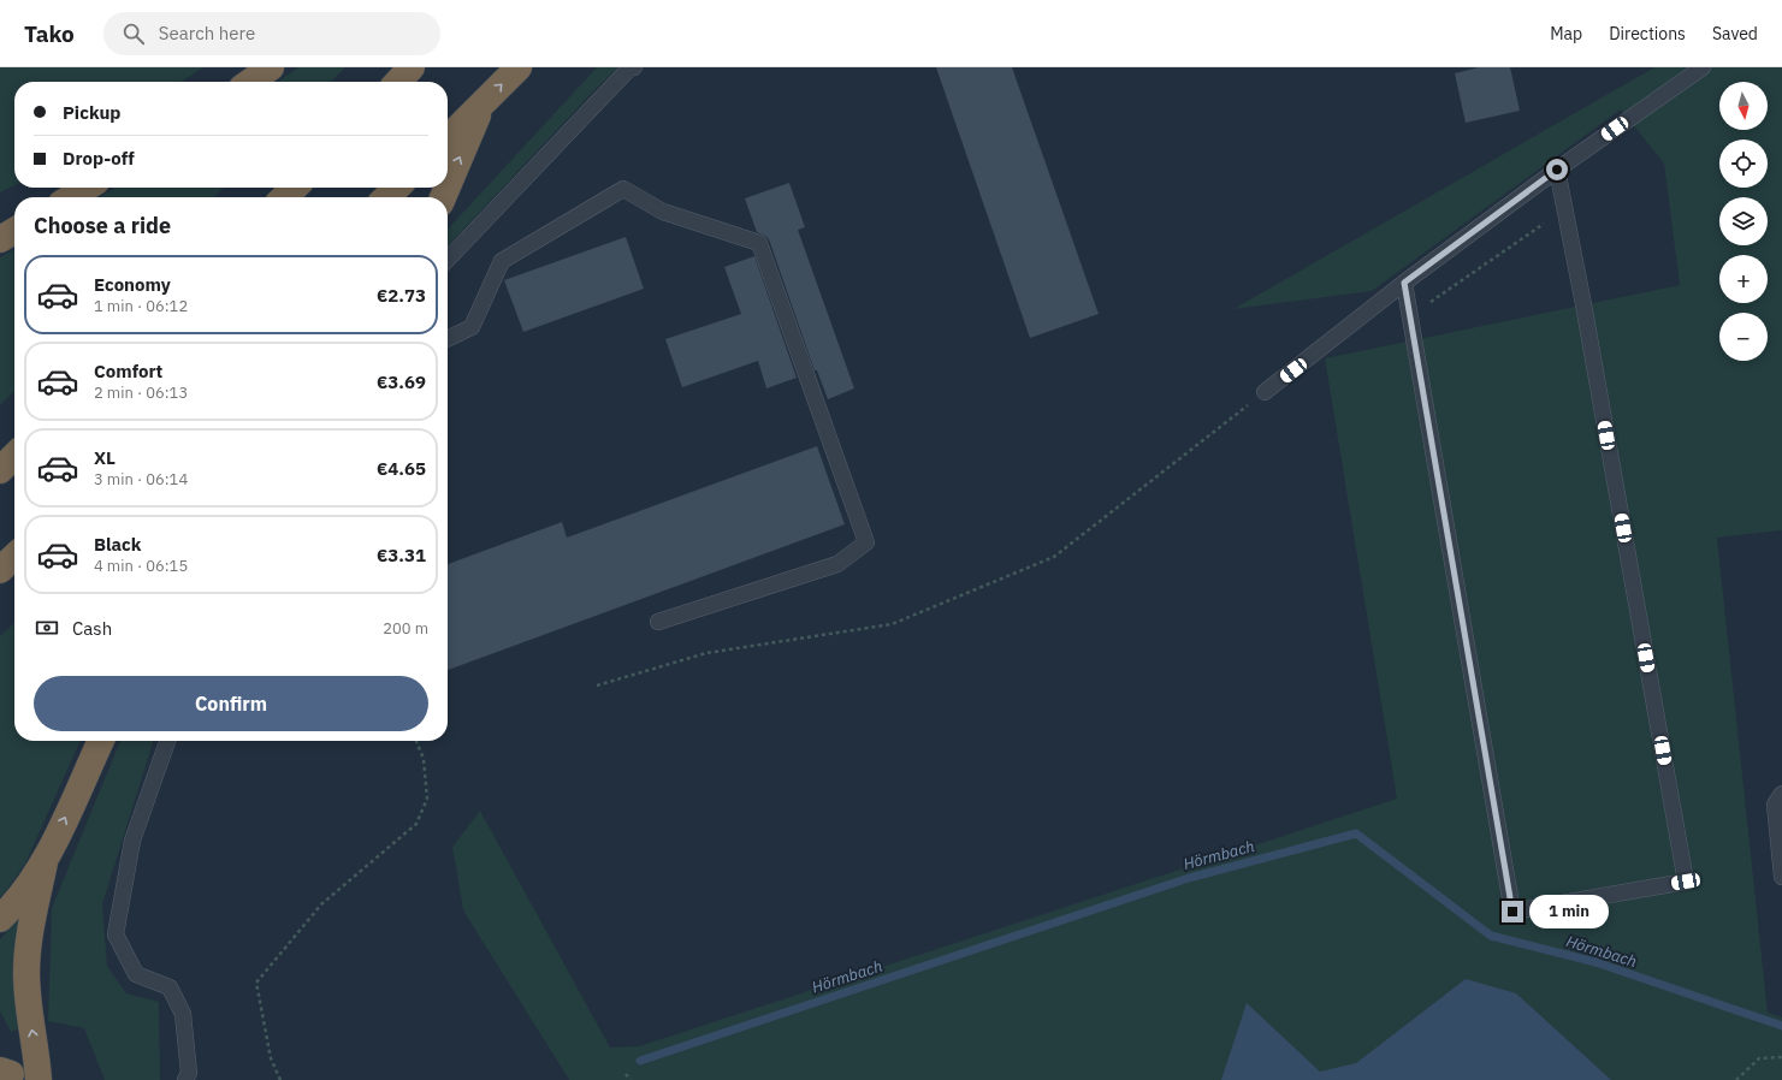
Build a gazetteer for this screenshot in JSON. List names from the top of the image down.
{
  "water": ["Hörmbach"],
  "north": "bottom",
  "page": {
    "header": "Tako",
    "search": "Search here",
    "nav": ["Map", "Directions", "Saved"],
    "map_buttons": ["+", "−"],
    "banner": ["Pickup", "Drop-off"],
    "heading": "Choose a ride",
    "list": [
      {
        "name": "Economy",
        "note": "1 min · 06:12",
        "value": "€2.73"
      },
      {
        "name": "Comfort",
        "note": "2 min · 06:13",
        "value": "€3.69"
      },
      {
        "name": "XL",
        "note": "3 min · 06:14",
        "value": "€4.65"
      },
      {
        "name": "Black",
        "note": "4 min · 06:15",
        "value": "€3.31"
      }
    ],
    "pay": ["Cash", "200 m"],
    "buttons": "Confirm",
    "bubble": "1 min"
  }
}
